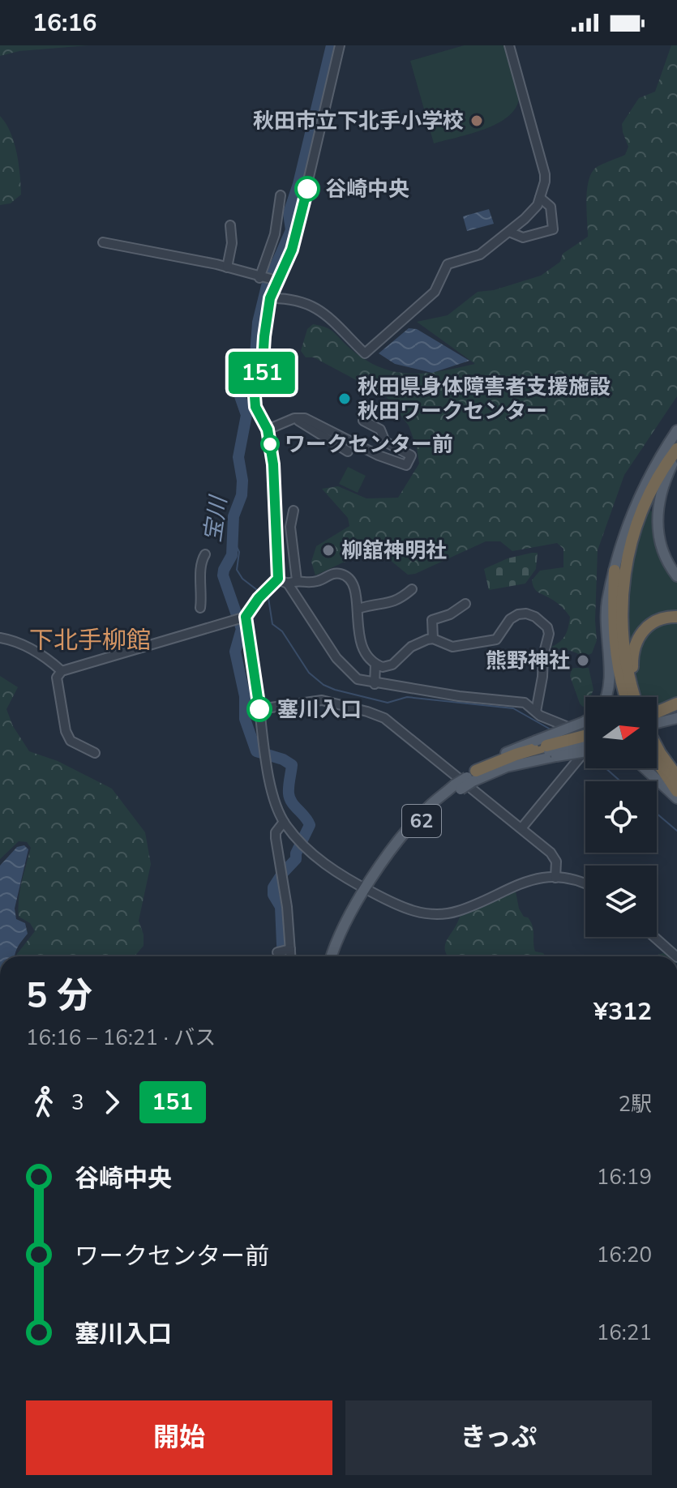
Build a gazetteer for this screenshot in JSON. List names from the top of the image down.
{
  "streets": {
    "main road": ["62"]
  },
  "districts": ["下北手柳館"],
  "water": ["宝川"],
  "places": [
    "秋田市立下北手小学校",
    "谷崎中央",
    "秋田県身体障害者支援施設 秋田ワークセンター",
    "ワークセンター前",
    "柳舘神明社",
    "熊野神社",
    "塞川入口"
  ],
  "lines": ["bus line 151"],
  "north": "right",
  "page": {
    "status": "16:16",
    "on_map": "151",
    "heading": ["5 分", "16:16 – 16:21 · バス", "¥312"],
    "legs": ["3", "151", "2駅"],
    "list": [
      {
        "name": "谷崎中央",
        "value": "16:19"
      },
      {
        "name": "ワークセンター前",
        "value": "16:20"
      },
      {
        "name": "塞川入口",
        "value": "16:21"
      }
    ],
    "buttons": ["開始", "きっぷ"]
  }
}
